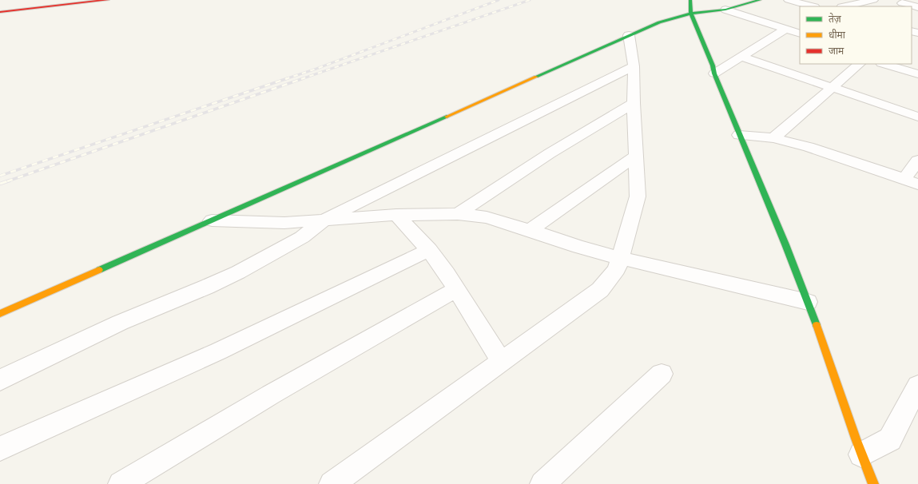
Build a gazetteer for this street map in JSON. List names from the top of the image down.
{
  "legend": ["तेज़", "धीमा", "जाम"]
}
